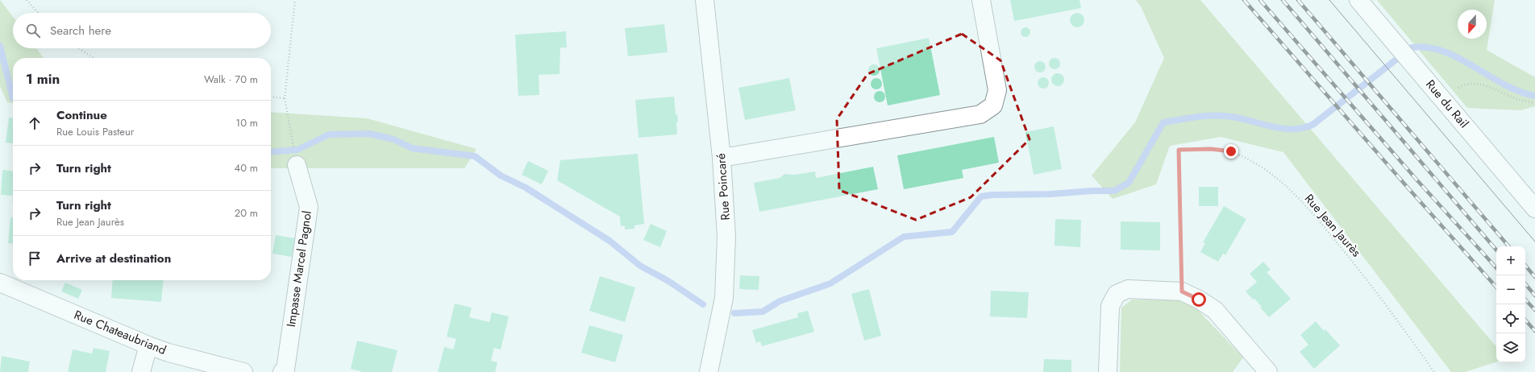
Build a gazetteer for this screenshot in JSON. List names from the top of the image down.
{
  "streets": {
    "street": [
      "Rue du Rail",
      "Rue Poincaré",
      "Impasse Marcel Pagnol",
      "Rue Chateaubriand"
    ],
    "path": ["Rue Jean Jaurès"]
  },
  "north": "bottom",
  "page": {
    "search": "Search here",
    "heading": ["1 min", "Walk · 70 m"],
    "list": [
      ["Continue", "Rue Louis Pasteur", "10 m"],
      ["Turn right", "40 m"],
      ["Turn right", "Rue Jean Jaurès", "20 m"],
      "Arrive at destination"
    ],
    "map_buttons": ["+", "−"]
  }
}
